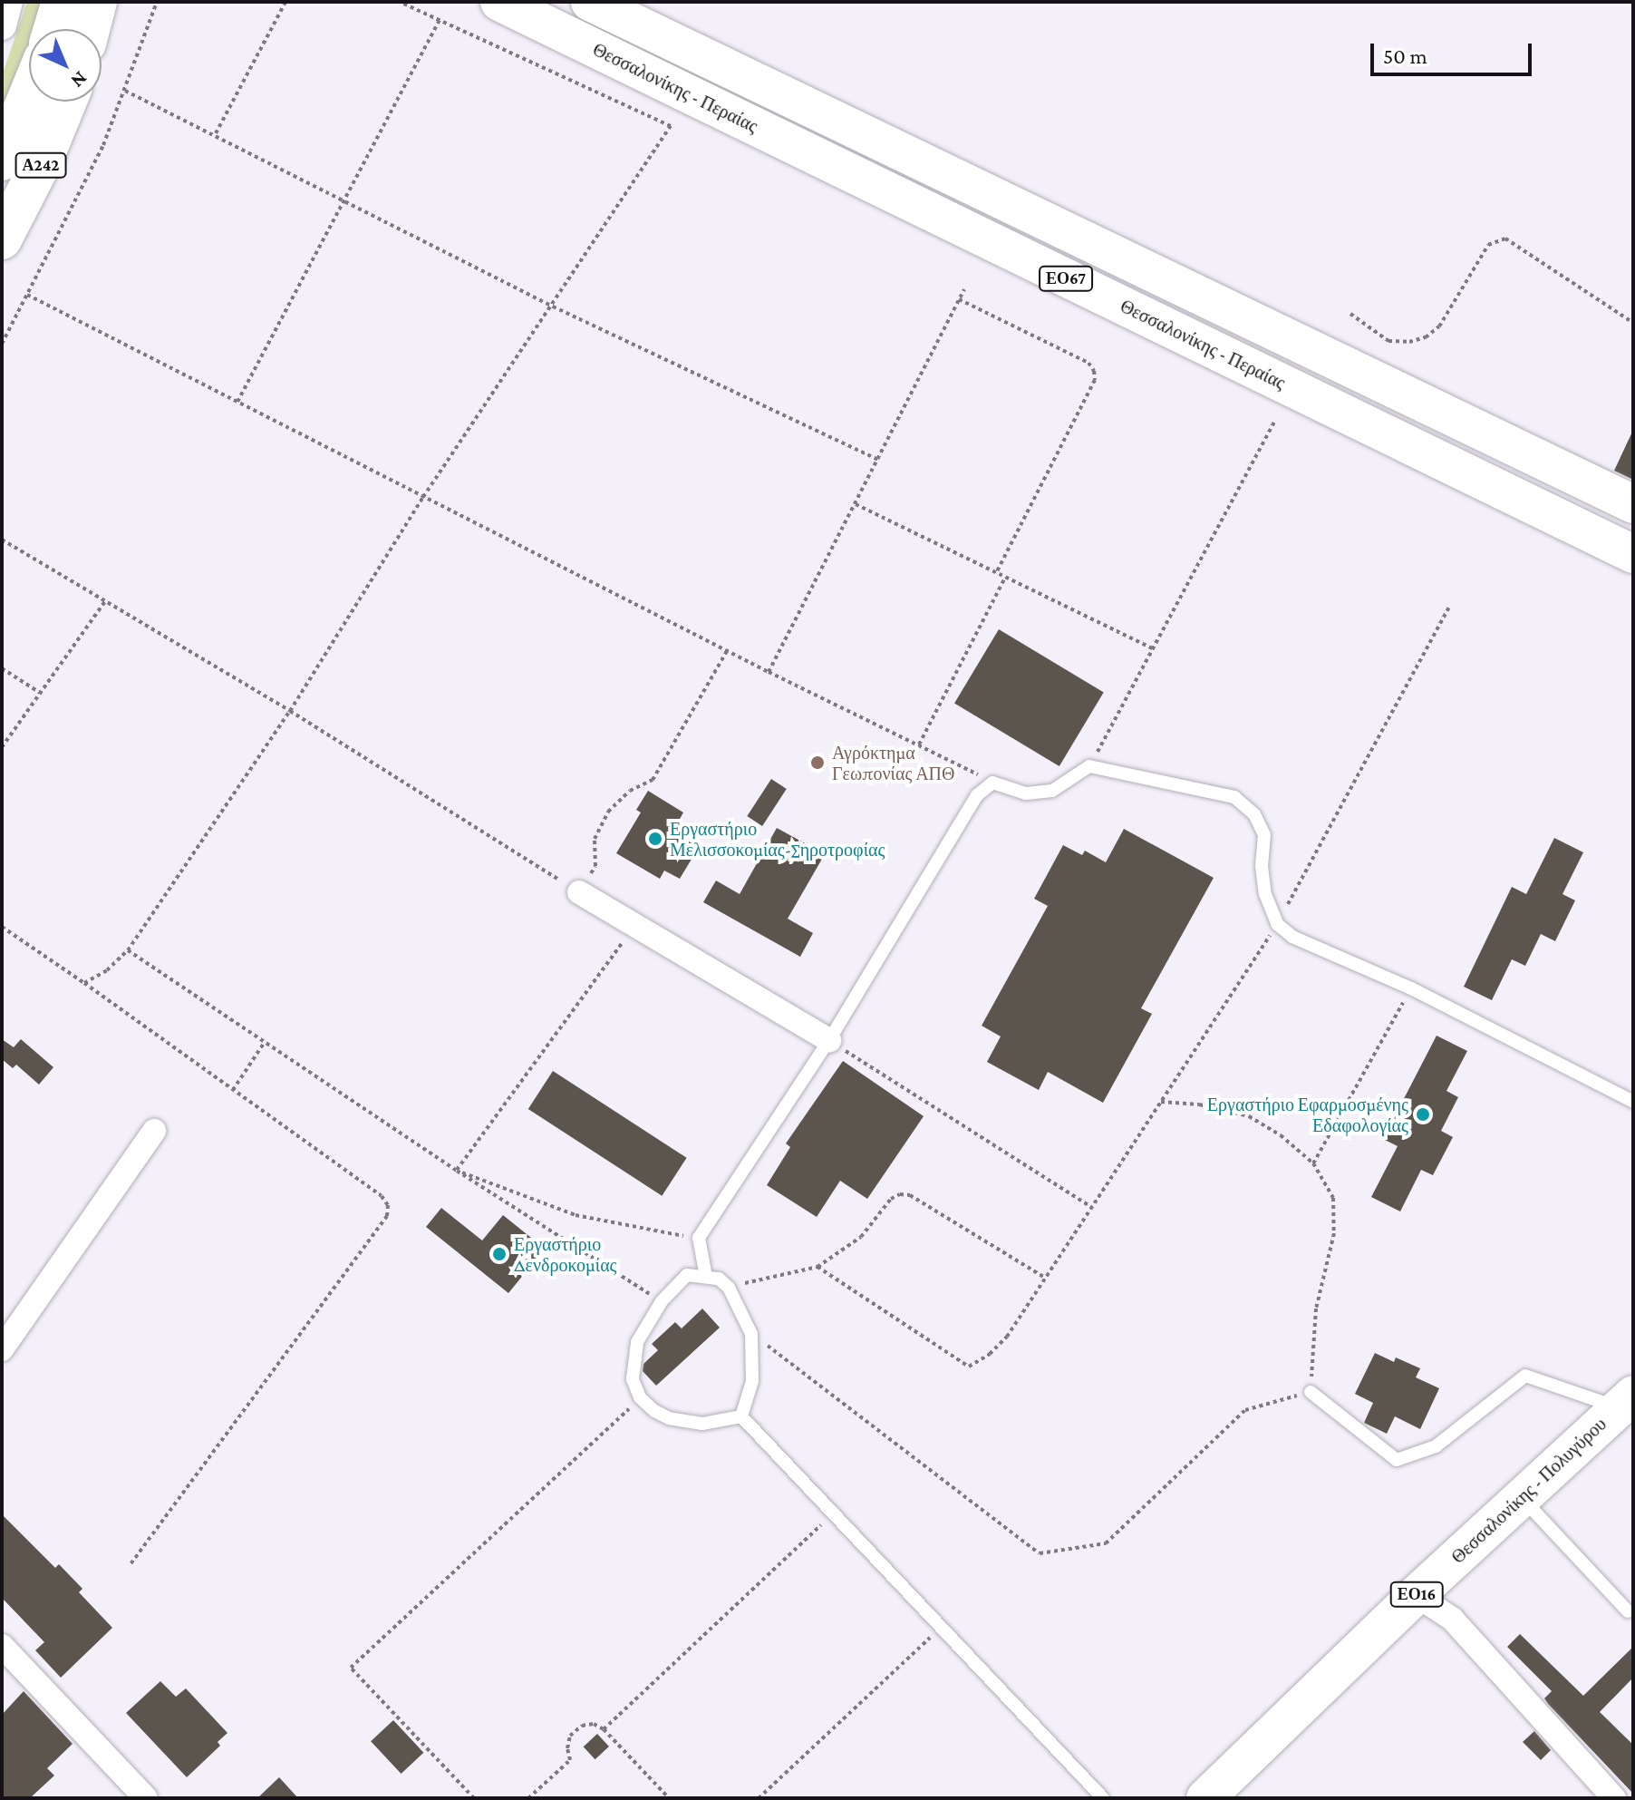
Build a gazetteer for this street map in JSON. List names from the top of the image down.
{
  "streets": {
    "highway": ["Α242"],
    "main road": [
      "Θεσσαλονίκης - Περαίας",
      "ΕΟ67",
      "Θεσσαλονίκης - Πολυγύρου",
      "ΕΟ16"
    ]
  },
  "places": [
    "Αγρόκτημα Γεωπονίας ΑΠΘ",
    "Εργαστήριο Μελισσοκομίας-Σηροτροφίας",
    "Εργαστήριο Εφαρμοσμένης Εδαφολογίας",
    "Εργαστήριο Δενδροκομίας"
  ],
  "scale_bar": "50 m",
  "north": "bottom right"
}
